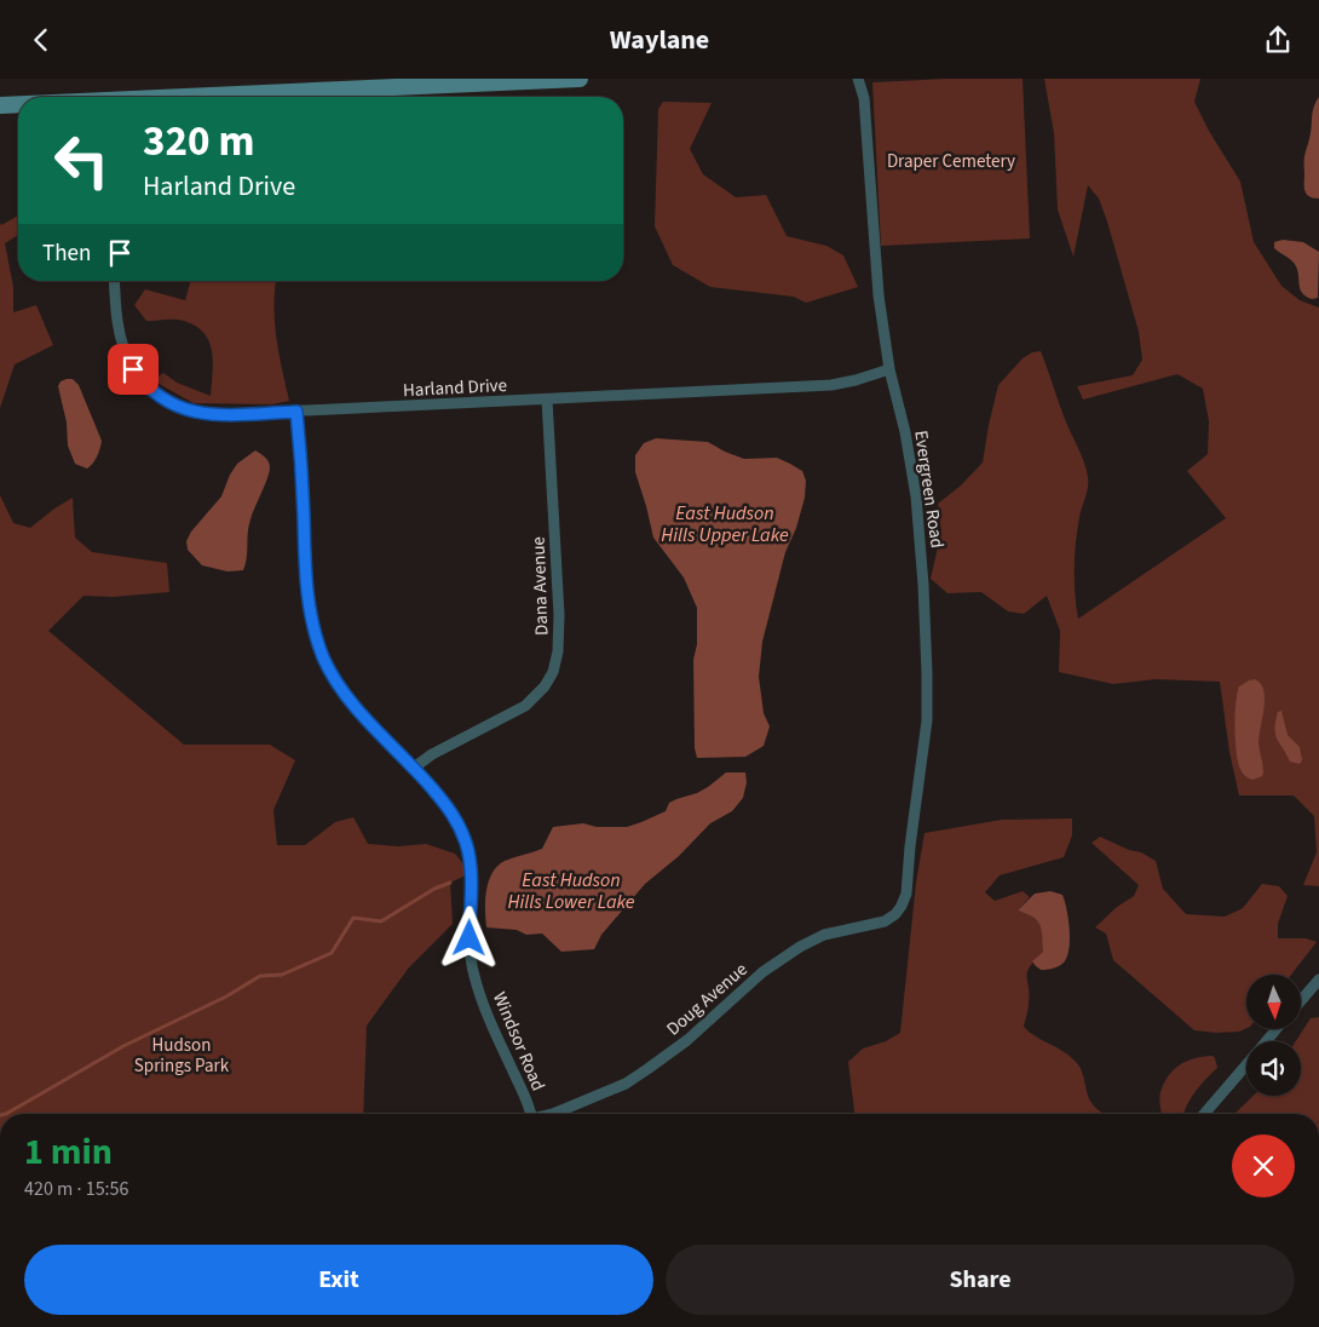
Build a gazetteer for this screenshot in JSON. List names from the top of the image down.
{
  "streets": {
    "street": [
      "Harland Drive",
      "Evergreen Road",
      "Dana Avenue",
      "Doug Avenue",
      "Windsor Road"
    ]
  },
  "crossings": [
    ["Harland Drive", "Evergreen Road"],
    ["Harland Drive", "Dana Avenue"],
    ["Harland Drive", "Windsor Road"],
    ["Evergreen Road", "Doug Avenue"],
    ["Dana Avenue", "Windsor Road"]
  ],
  "water": ["East Hudson Hills Upper Lake", "East Hudson Hills Lower Lake"],
  "parks": ["Draper Cemetery", "Hudson Springs Park"],
  "north": "bottom",
  "page": {
    "header": "Waylane",
    "turn": ["320 m", "Harland Drive"],
    "then": "Then",
    "heading": ["1 min", "420 m · 15:56"],
    "buttons": ["Exit", "Share"]
  }
}
